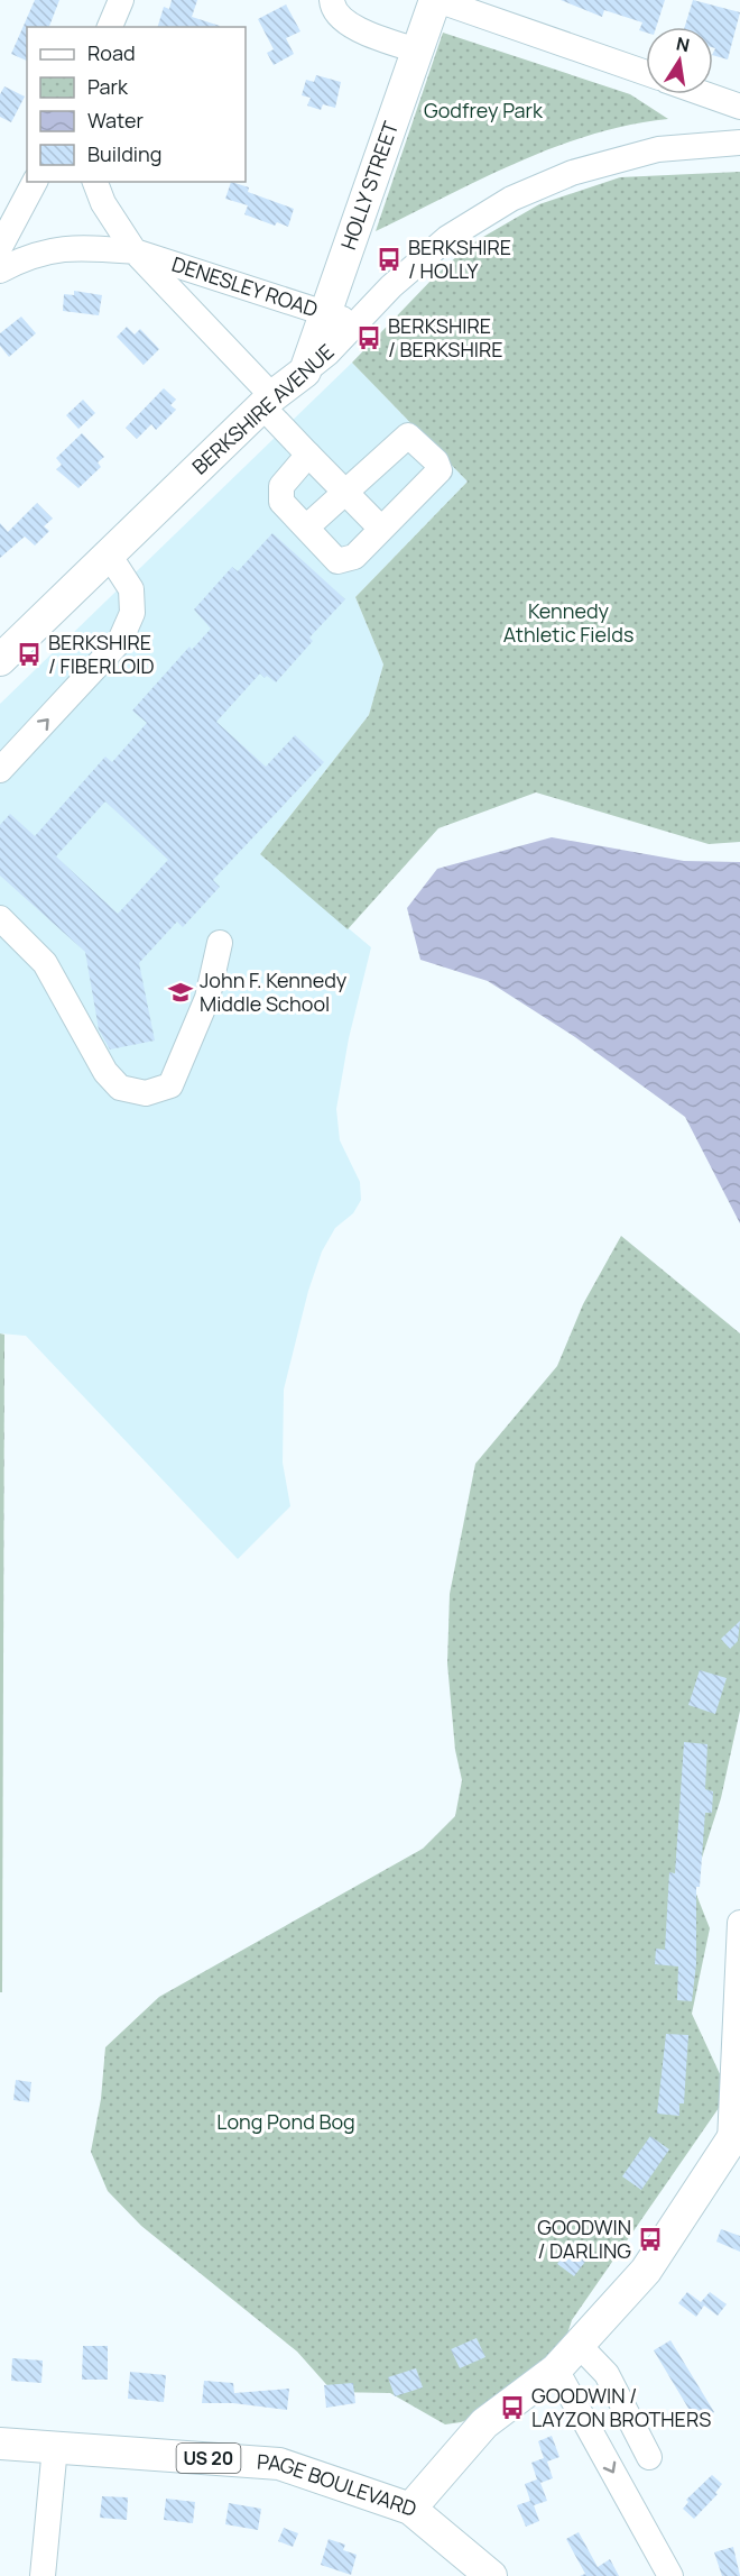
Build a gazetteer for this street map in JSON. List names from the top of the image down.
{
  "streets": {
    "main road": [
      "HOLLY STREET",
      "BERKSHIRE AVENUE",
      "US 20",
      "PAGE BOULEVARD"
    ],
    "street": ["DENESLEY ROAD"]
  },
  "crossings": [
    ["HOLLY STREET", "DENESLEY ROAD"],
    ["HOLLY STREET", "BERKSHIRE AVENUE"],
    ["DENESLEY ROAD", "BERKSHIRE AVENUE"]
  ],
  "parks": ["Godfrey Park", "Kennedy Athletic Fields", "Long Pond Bog"],
  "places": {
    "bus stop": [
      "BERKSHIRE / HOLLY",
      "BERKSHIRE / BERKSHIRE",
      "BERKSHIRE / FIBERLOID",
      "GOODWIN / DARLING",
      "GOODWIN / LAYZON BROTHERS"
    ],
    "school or university": ["John F. Kennedy Middle School"]
  },
  "legend": [
    "Road",
    "Park",
    "Water",
    "Building"
  ],
  "north": "top"
}
